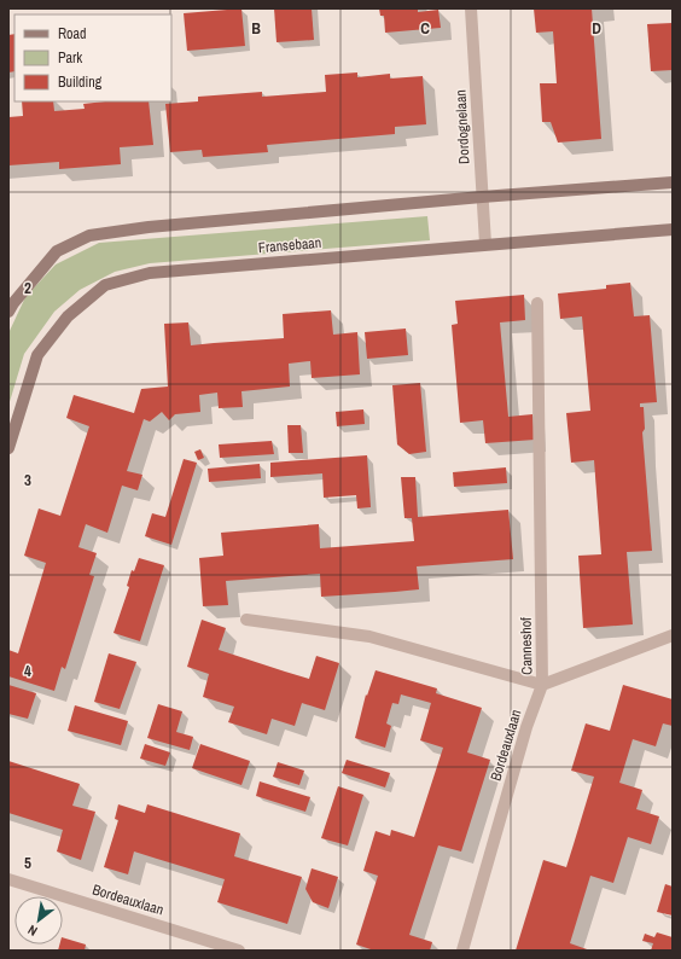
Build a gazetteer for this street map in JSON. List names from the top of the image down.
{
  "streets": {
    "street": [
      "Dordognelaan",
      "Fransebaan",
      "Canneshof",
      "Bordeauxlaan"
    ]
  },
  "crossings": [
    ["Dordognelaan", "Fransebaan"],
    ["Canneshof", "Bordeauxlaan"]
  ],
  "legend": ["Road", "Park", "Building"],
  "north": "bottom left",
  "grid": {
    "columns": ["B", "C", "D"],
    "rows": [
      "2",
      "3",
      "4",
      "5"
    ]
  }
}
